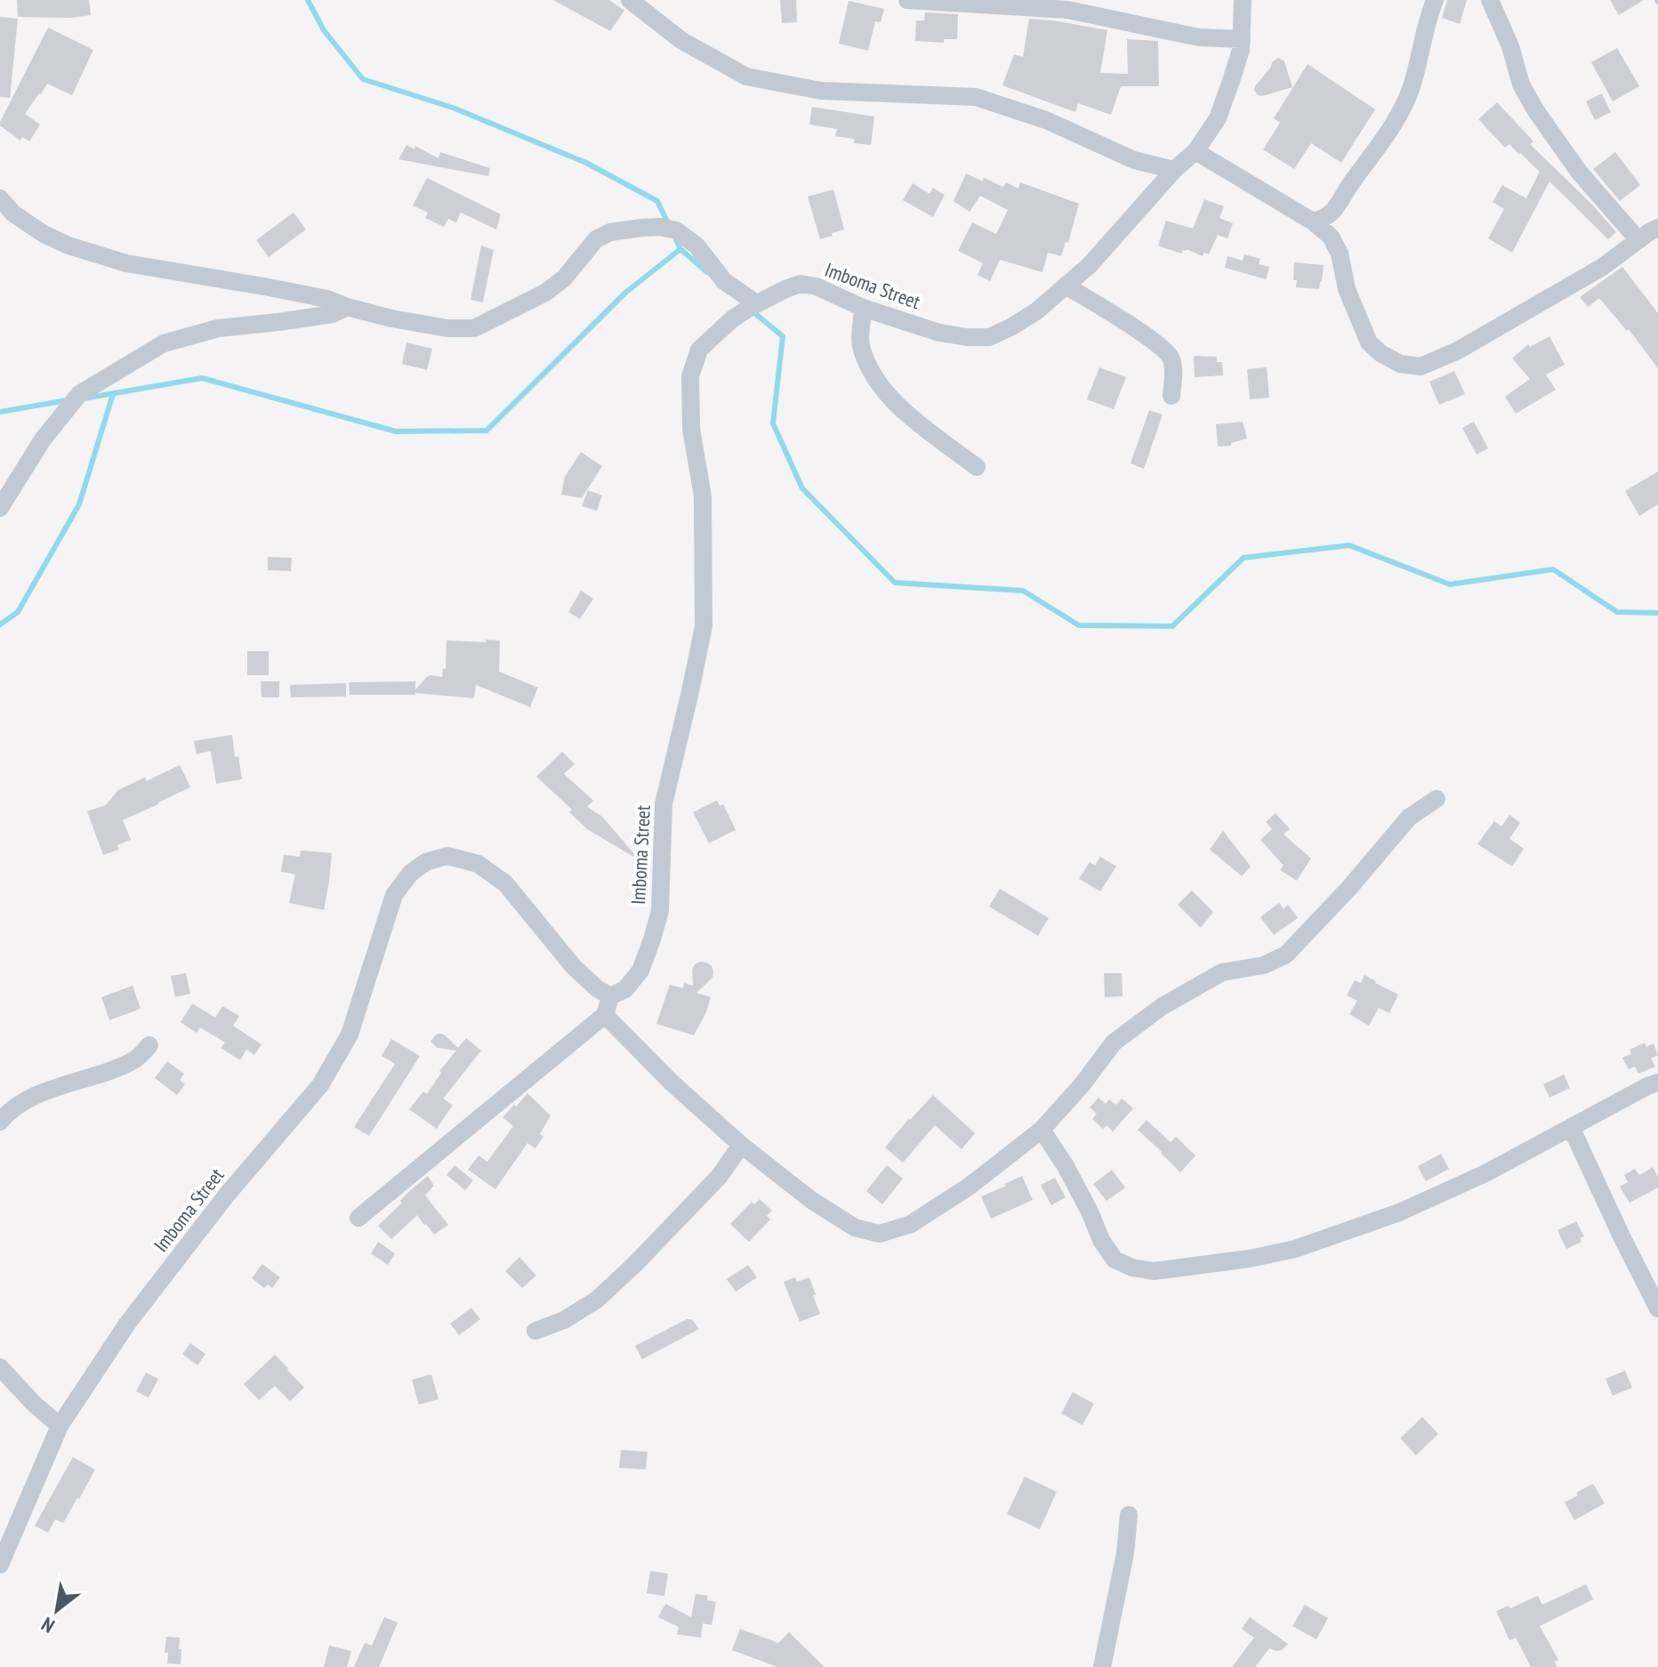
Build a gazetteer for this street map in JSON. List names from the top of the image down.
{
  "streets": {
    "street": ["Imboma Street"]
  },
  "north": "bottom left"
}
